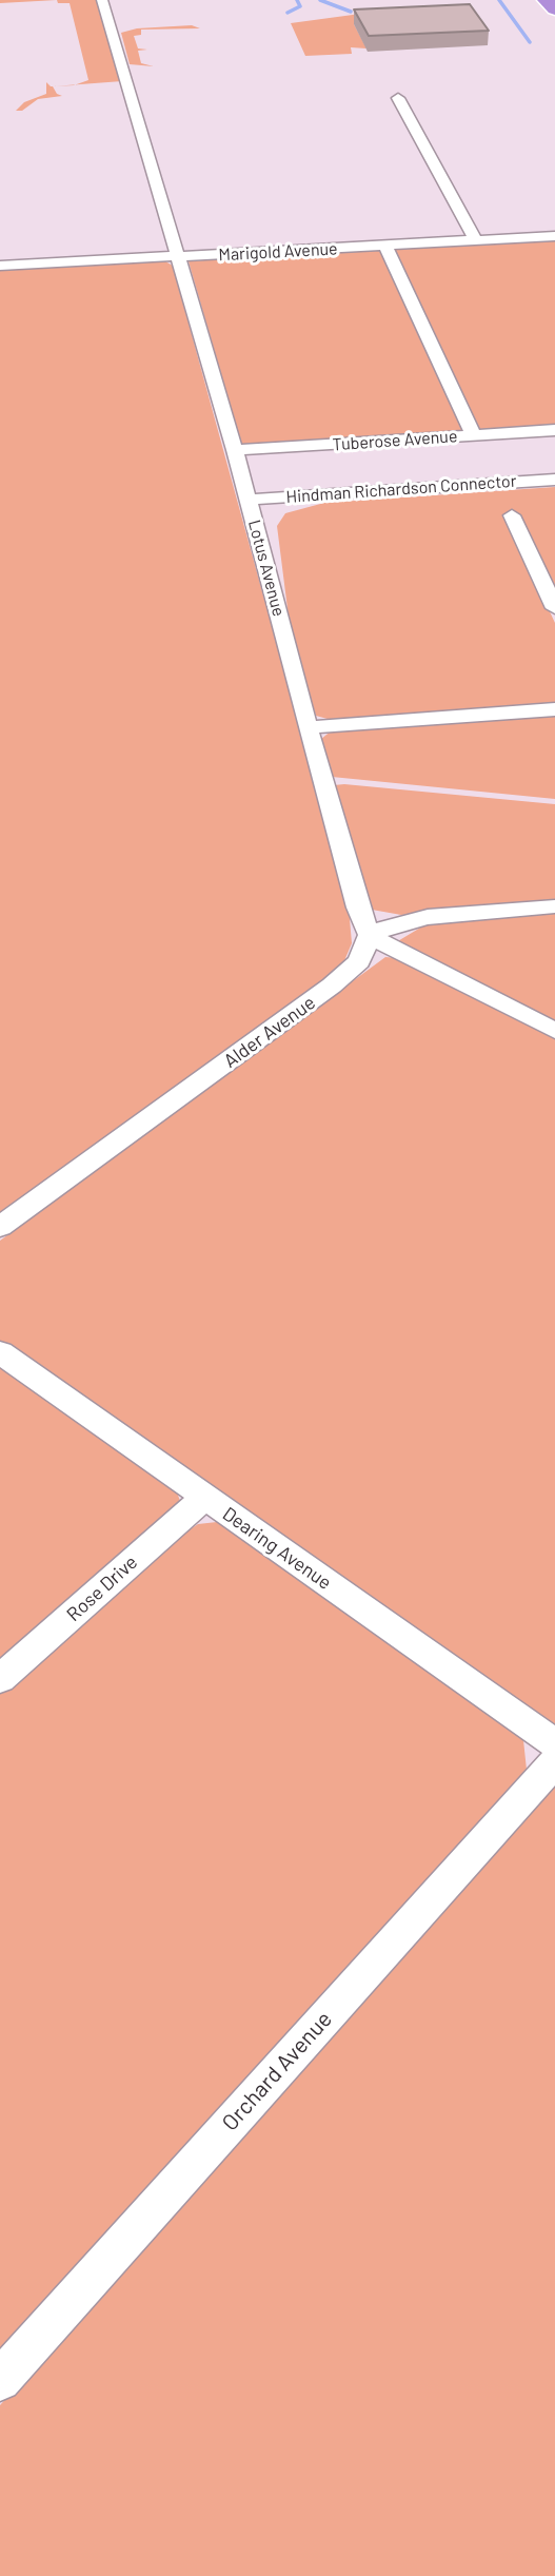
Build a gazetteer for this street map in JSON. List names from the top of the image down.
{
  "streets": {
    "street": [
      "Marigold Avenue",
      "Tuberose Avenue",
      "Hindman Richardson Connector",
      "Lotus Avenue",
      "Alder Avenue",
      "Dearing Avenue",
      "Rose Drive",
      "Orchard Avenue"
    ]
  },
  "crossings": [
    ["Marigold Avenue", "Lotus Avenue"],
    ["Tuberose Avenue", "Lotus Avenue"],
    ["Hindman Richardson Connector", "Lotus Avenue"],
    ["Lotus Avenue", "Alder Avenue"],
    ["Dearing Avenue", "Rose Drive"]
  ]
}
